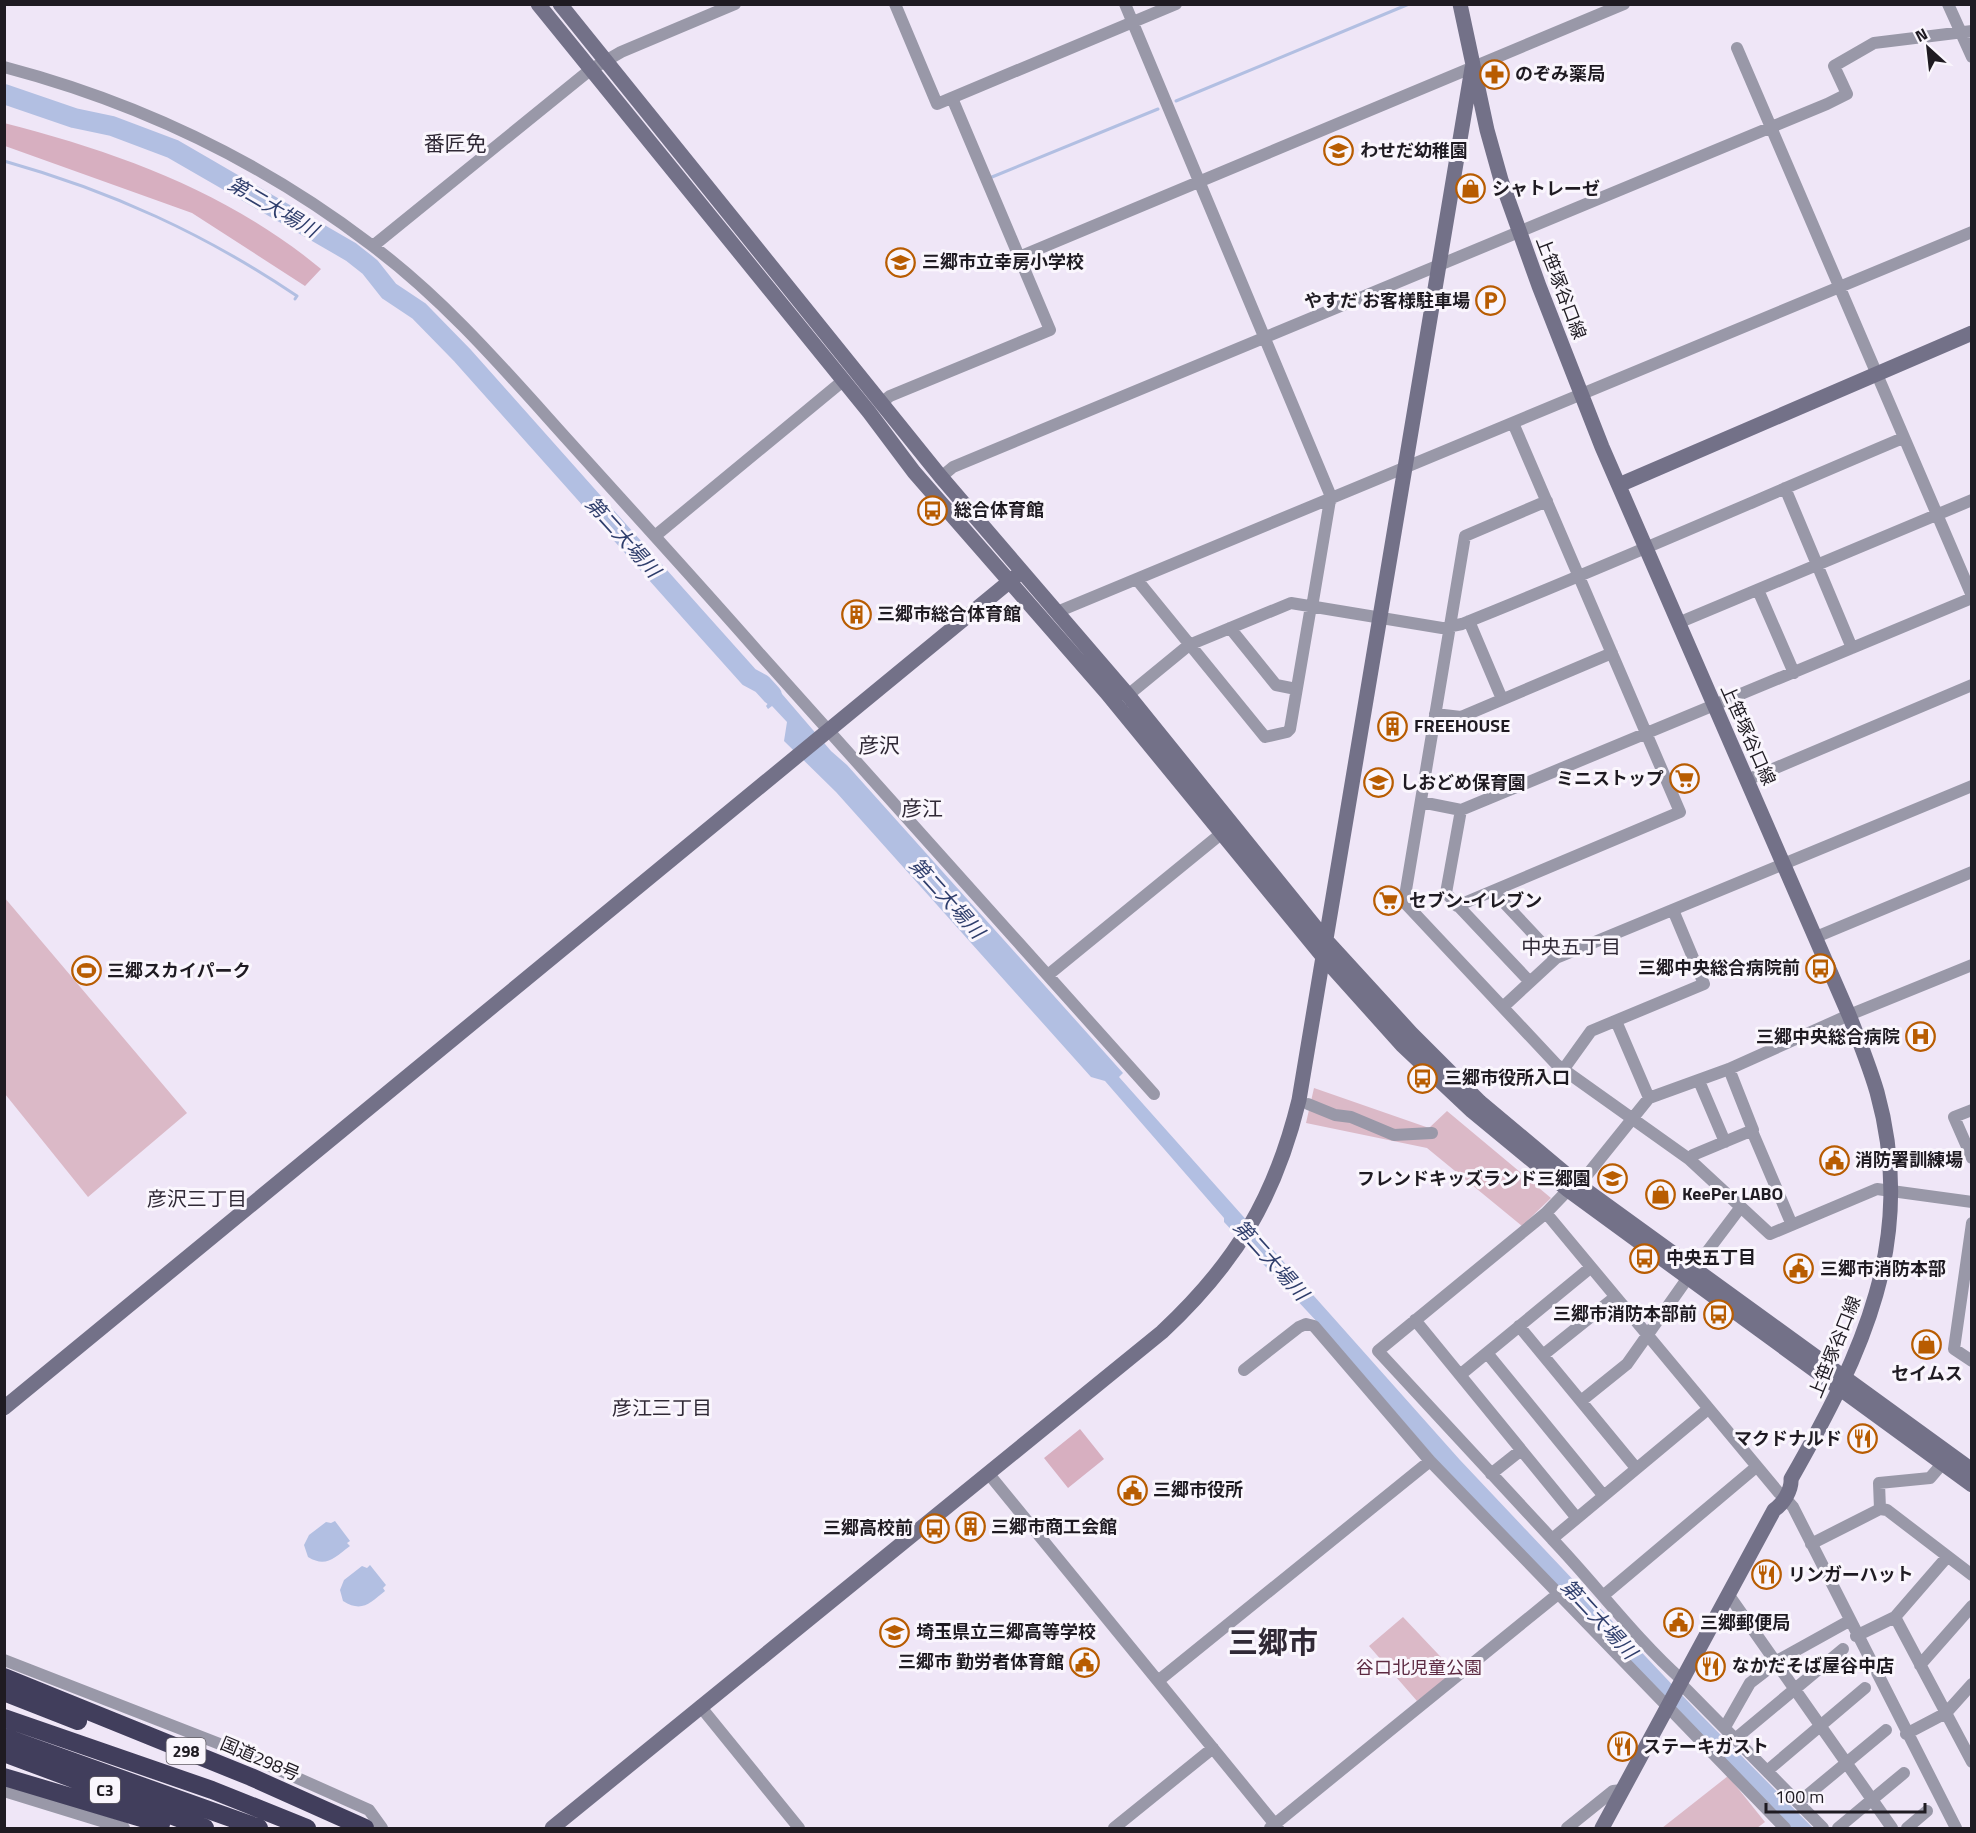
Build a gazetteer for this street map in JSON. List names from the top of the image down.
{
  "streets": {
    "highway": ["298", "国道298号", "C3"],
    "street": ["上笹塚谷口線"]
  },
  "districts": [
    "番匠免",
    "彦沢",
    "彦江",
    "中央五丁目",
    "彦沢三丁目",
    "彦江三丁目",
    "三郷市"
  ],
  "water": ["第二大場川"],
  "parks": ["谷口北児童公園"],
  "places": {
    "pharmacy": ["のぞみ薬局"],
    "school or university": [
      "わせだ幼稚園",
      "三郷市立幸房小学校",
      "しおどめ保育園",
      "フレンドキッズランド三郷園",
      "埼玉県立三郷高等学校"
    ],
    "shop": ["シャトレーゼ", "KeePer LABO", "セイムス"],
    "parking": ["やすだ お客様駐車場"],
    "bus stop": [
      "総合体育館",
      "三郷中央総合病院前",
      "三郷市役所入口",
      "中央五丁目",
      "三郷市消防本部前",
      "三郷高校前"
    ],
    "building": ["三郷市総合体育館", "FREEHOUSE", "三郷市商工会館"],
    "supermarket": ["ミニストップ", "セブン-イレブン"],
    "sports": ["三郷スカイパーク"],
    "hospital": ["三郷中央総合病院"],
    "public building": [
      "消防署訓練場",
      "三郷市消防本部",
      "三郷市役所",
      "三郷郵便局",
      "三郷市 勤労者体育館"
    ],
    "restaurant": [
      "マクドナルド",
      "リンガーハット",
      "なかだそば屋谷中店",
      "ステーキガスト"
    ]
  },
  "scale_bar": "100 m",
  "north": "top left"
}
